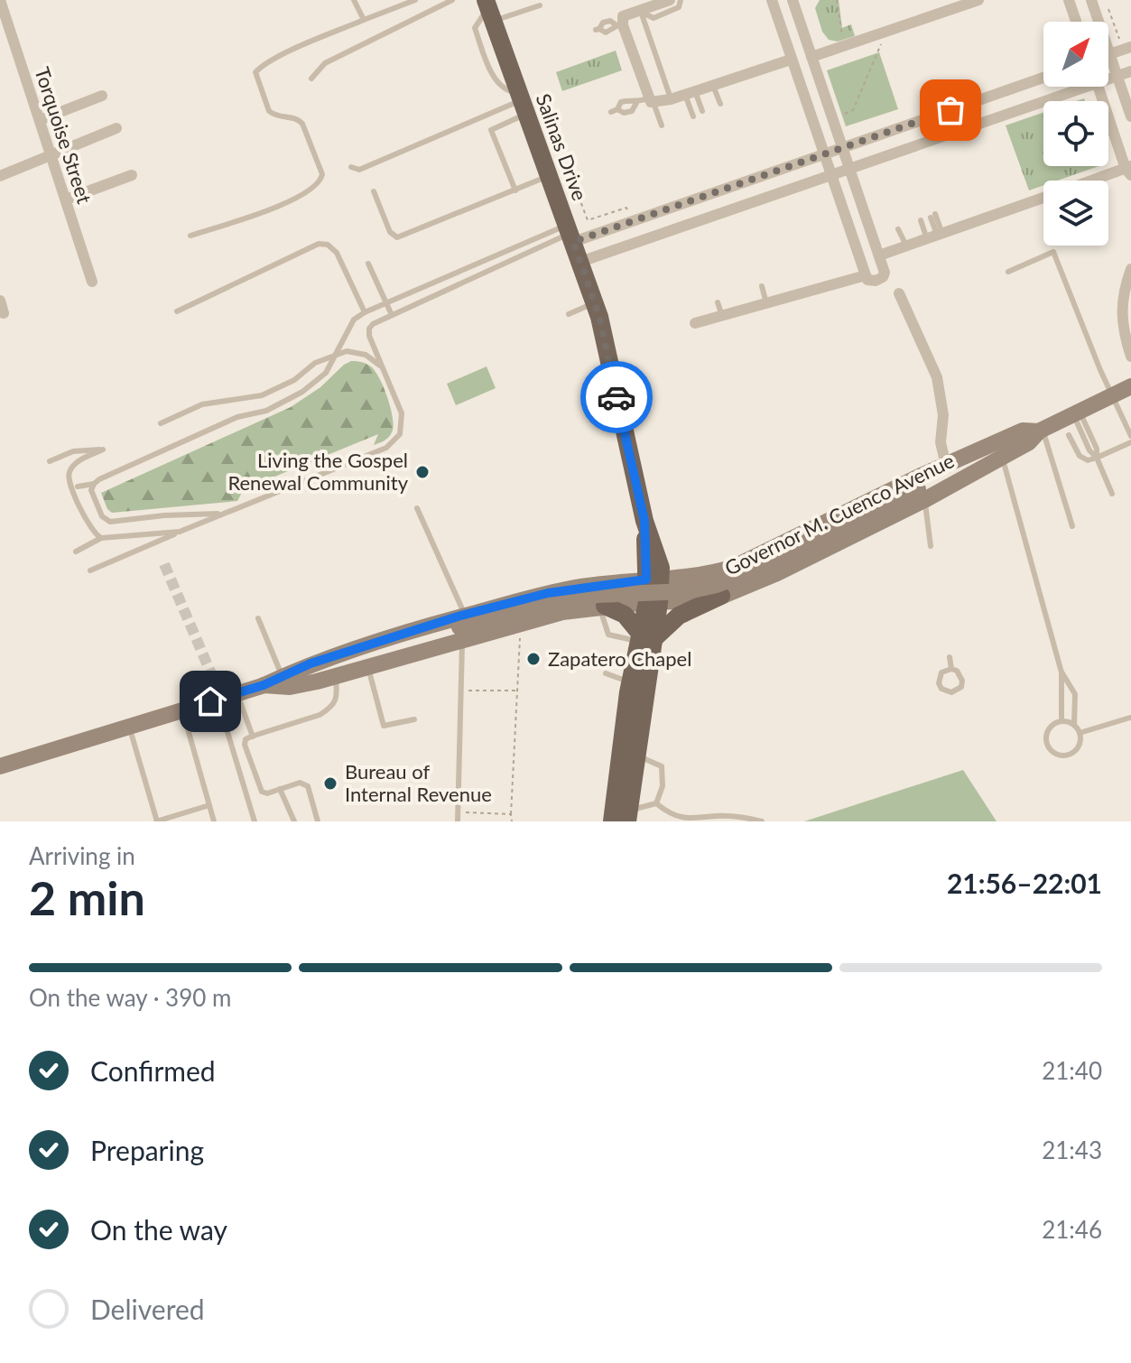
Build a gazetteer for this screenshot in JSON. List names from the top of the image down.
{
  "streets": {
    "main road": ["Salinas Drive", "Governor M. Cuenco Avenue"],
    "street": ["Torquoise Street"]
  },
  "crossings": [
    ["Salinas Drive", "Governor M. Cuenco Avenue"]
  ],
  "places": ["Living the Gospel Renewal Community", "Zapatero Chapel", "Bureau of Internal Revenue"],
  "north": "top right",
  "page": {
    "heading": ["2 min", "Arriving in", "21:56–22:01"],
    "bar": "On the way · 390 m",
    "list": [
      ["Confirmed", "21:40"],
      ["Preparing", "21:43"],
      ["On the way", "21:46"],
      "Delivered"
    ]
  }
}
